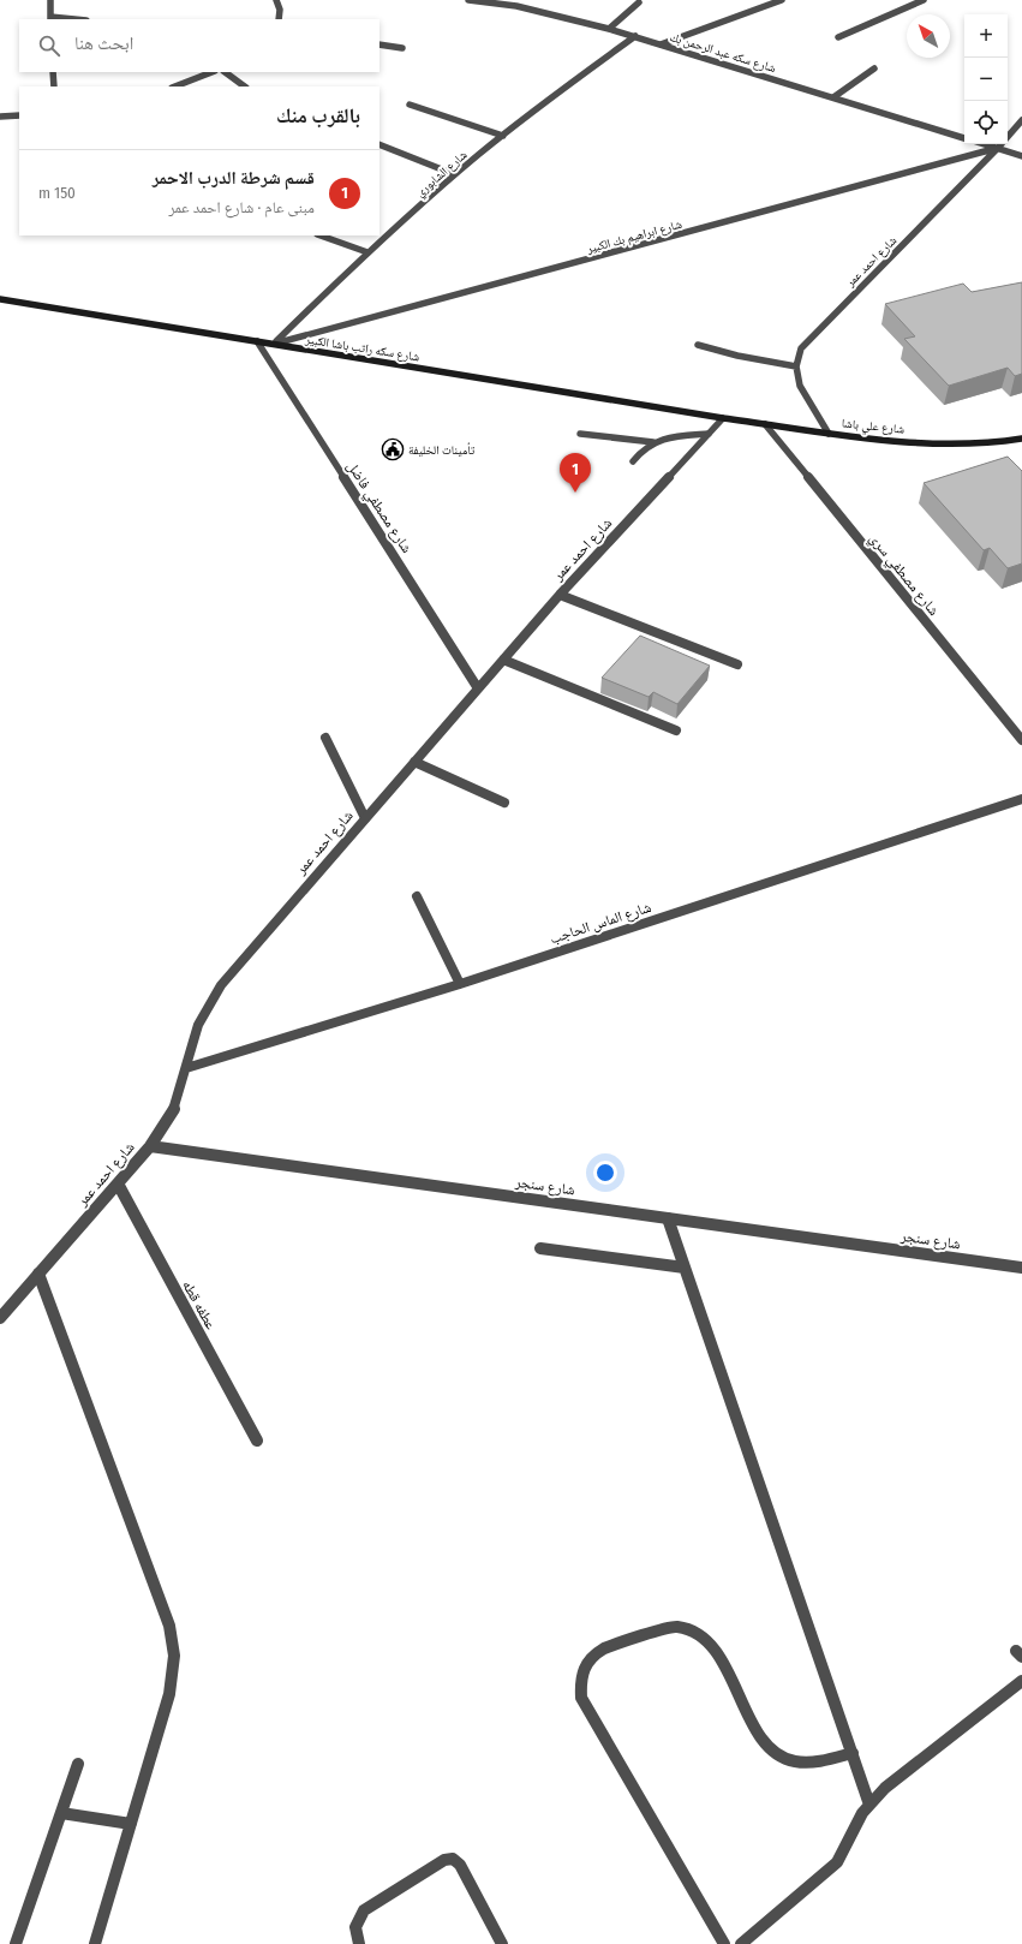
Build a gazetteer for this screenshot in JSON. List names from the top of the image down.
{
  "streets": {
    "main road": ["شارع سكه راتب باشا الكبير", "شارع علي باشا"],
    "street": [
      "شارع سكه عبد الرحمن بك",
      "شارع الشابوري",
      "شارع ابراهيم بك الكبير",
      "شارع احمد عمر",
      "شارع مصطفي فاضل",
      "شارع مصطفي سري",
      "شارع الماس الحاجب",
      "شارع سنجر",
      "عطفه قطه"
    ]
  },
  "crossings": [
    ["شارع سكه عبد الرحمن بك", "شارع الشابوري"],
    ["شارع الشابوري", "شارع ابراهيم بك الكبير"],
    ["شارع الشابوري", "شارع سكه راتب باشا الكبير"],
    ["شارع ابراهيم بك الكبير", "شارع احمد عمر"],
    ["شارع ابراهيم بك الكبير", "شارع سكه راتب باشا الكبير"],
    ["شارع احمد عمر", "شارع سكه راتب باشا الكبير"],
    ["شارع احمد عمر", "شارع علي باشا"],
    ["شارع احمد عمر", "شارع مصطفي فاضل"],
    ["شارع احمد عمر", "شارع الماس الحاجب"],
    ["شارع احمد عمر", "شارع سنجر"],
    ["شارع احمد عمر", "عطفه قطه"],
    ["شارع سكه راتب باشا الكبير", "شارع علي باشا"],
    ["شارع سكه راتب باشا الكبير", "شارع مصطفي فاضل"],
    ["شارع علي باشا", "شارع مصطفي سري"]
  ],
  "places": {
    "public building": ["تأمينات الخليفة"]
  },
  "north": "top left",
  "page": {
    "map_buttons": ["+", "−"],
    "search": "ابحث هنا",
    "heading": "بالقرب منك",
    "list": [
      {
        "mark": "1",
        "name": "قسم شرطة الدرب الاحمر",
        "note": "مبنى عام · شارع احمد عمر",
        "value": "150 m"
      }
    ],
    "pins": "1"
  }
}
